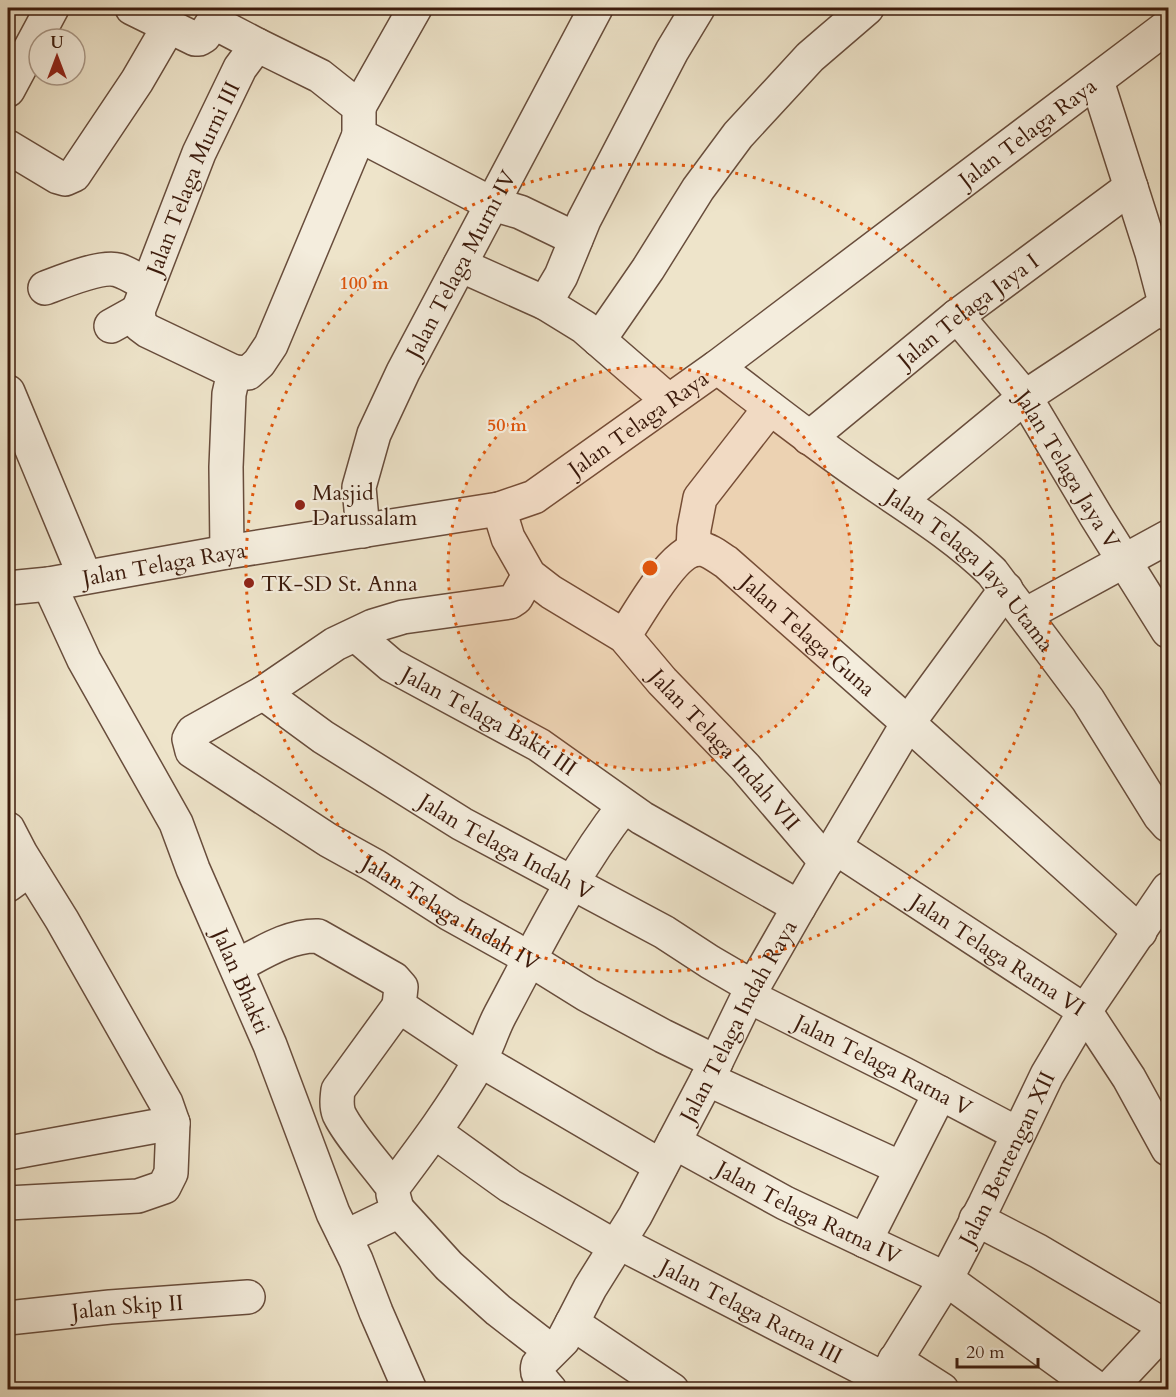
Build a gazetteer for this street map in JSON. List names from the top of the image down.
{
  "streets": {
    "street": [
      "Jalan Telaga Raya",
      "Jalan Telaga Murni III",
      "Jalan Telaga Murni IV",
      "Jalan Telaga Jaya I",
      "Jalan Telaga Jaya V",
      "Jalan Telaga Jaya Utama",
      "Jalan Telaga Guna",
      "Jalan Telaga Bakti III",
      "Jalan Telaga Indah VII",
      "Jalan Telaga Indah V",
      "Jalan Telaga Indah IV",
      "Jalan Telaga Ratna VI",
      "Jalan Bhakti",
      "Jalan Telaga Indah Raya",
      "Jalan Telaga Ratna V",
      "Jalan Bentengan XII",
      "Jalan Telaga Ratna IV",
      "Jalan Skip II",
      "Jalan Telaga Ratna III"
    ]
  },
  "crossings": [
    ["Jalan Telaga Raya", "Jalan Telaga Murni IV"],
    ["Jalan Telaga Raya", "Jalan Telaga Jaya Utama"],
    ["Jalan Telaga Raya", "Jalan Bhakti"],
    ["Jalan Telaga Jaya I", "Jalan Telaga Jaya V"],
    ["Jalan Telaga Jaya I", "Jalan Telaga Jaya Utama"],
    ["Jalan Telaga Jaya Utama", "Jalan Telaga Indah Raya"],
    ["Jalan Telaga Guna", "Jalan Telaga Indah Raya"],
    ["Jalan Telaga Guna", "Jalan Bentengan XII"],
    ["Jalan Telaga Bakti III", "Jalan Telaga Indah Raya"],
    ["Jalan Telaga Indah VII", "Jalan Telaga Ratna VI"],
    ["Jalan Telaga Indah VII", "Jalan Telaga Indah Raya"],
    ["Jalan Telaga Indah V", "Jalan Telaga Indah IV"],
    ["Jalan Telaga Indah V", "Jalan Telaga Indah Raya"],
    ["Jalan Telaga Indah V", "Jalan Telaga Ratna V"],
    ["Jalan Telaga Indah IV", "Jalan Telaga Indah Raya"],
    ["Jalan Telaga Ratna VI", "Jalan Telaga Indah Raya"],
    ["Jalan Telaga Ratna VI", "Jalan Bentengan XII"],
    ["Jalan Telaga Indah Raya", "Jalan Telaga Ratna V"],
    ["Jalan Telaga Indah Raya", "Jalan Telaga Ratna IV"],
    ["Jalan Telaga Indah Raya", "Jalan Telaga Ratna III"],
    ["Jalan Telaga Ratna V", "Jalan Bentengan XII"],
    ["Jalan Bentengan XII", "Jalan Telaga Ratna IV"],
    ["Jalan Bentengan XII", "Jalan Telaga Ratna III"]
  ],
  "places": ["Masjid Darussalam", "TK-SD St. Anna"],
  "scale_bar": "20 m",
  "north": "top",
  "rings": ["100 m", "50 m"]
}
